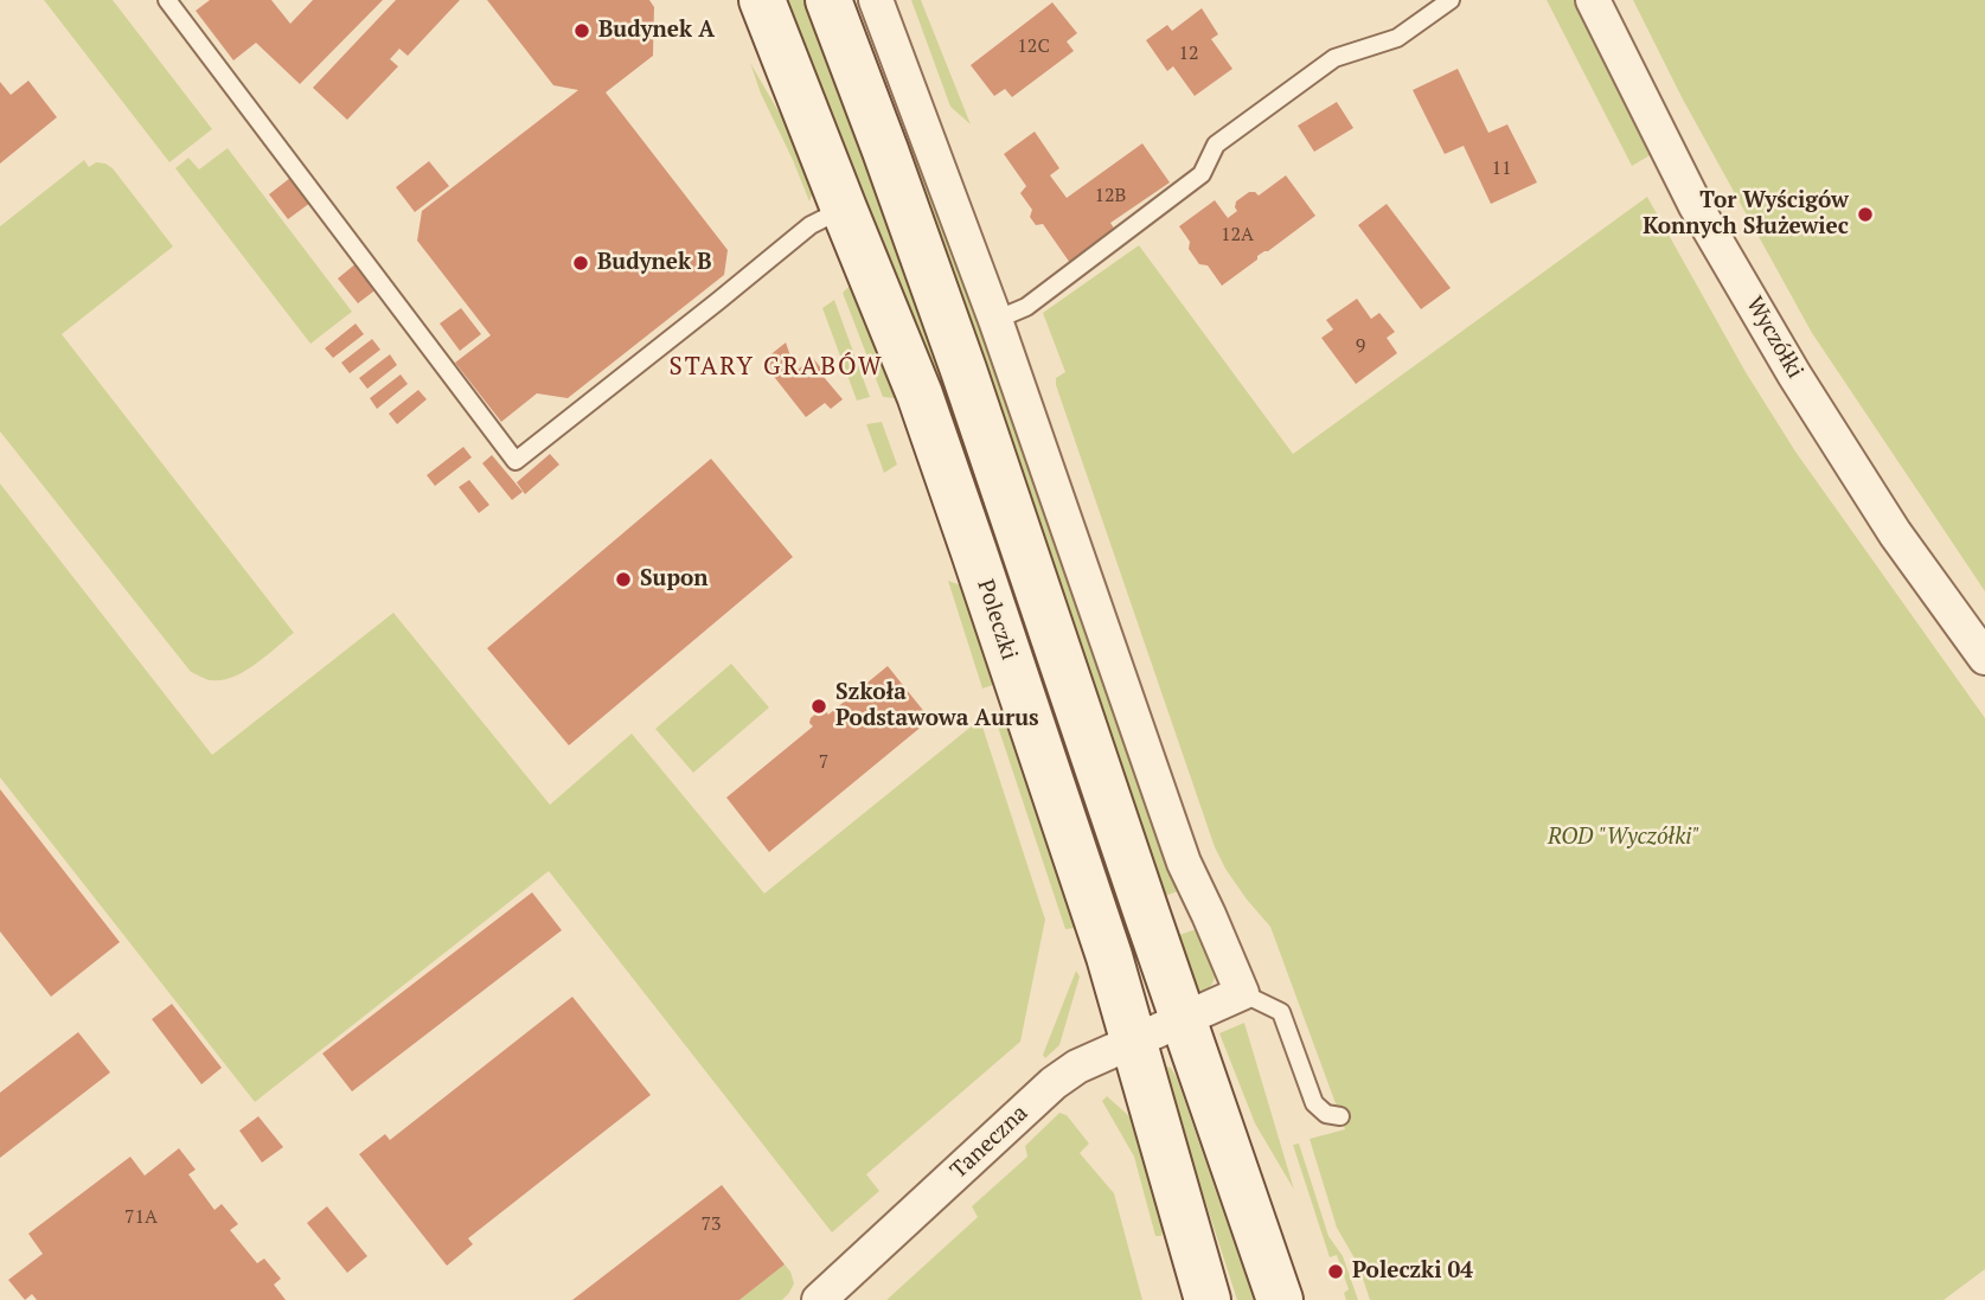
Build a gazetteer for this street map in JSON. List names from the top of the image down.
{
  "streets": {
    "main road": ["Poleczki"],
    "street": ["Wyczółki", "Taneczna"]
  },
  "crossings": [
    ["Poleczki", "Taneczna"]
  ],
  "districts": ["STARY GRABÓW"],
  "parks": ["ROD \"Wyczółki\""],
  "places": [
    "Budynek A",
    "Tor Wyścigów Konnych Służewiec",
    "Budynek B",
    "Supon",
    "Szkoła Podstawowa Aurus",
    "Poleczki 04"
  ],
  "house_numbers": [
    "12C",
    "12",
    "11",
    "12B",
    "12A",
    "9",
    "7",
    "71A",
    "73"
  ]
}
